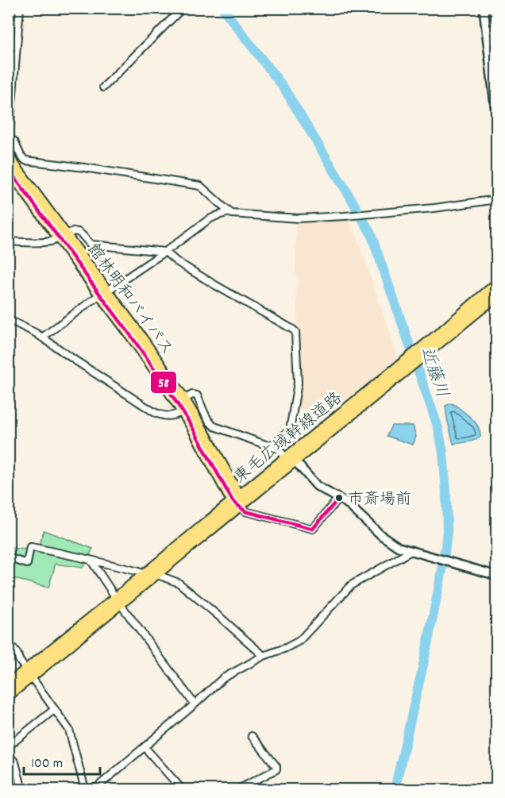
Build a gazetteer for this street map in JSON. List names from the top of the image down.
{
  "streets": {
    "highway": ["館林明和バイパス", "東毛広域幹線道路"]
  },
  "crossings": [
    ["館林明和バイパス", "東毛広域幹線道路"]
  ],
  "water": ["近藤川"],
  "places": ["市斎場前"],
  "lines": ["transit line 58"],
  "scale_bar": "100 m"
}
